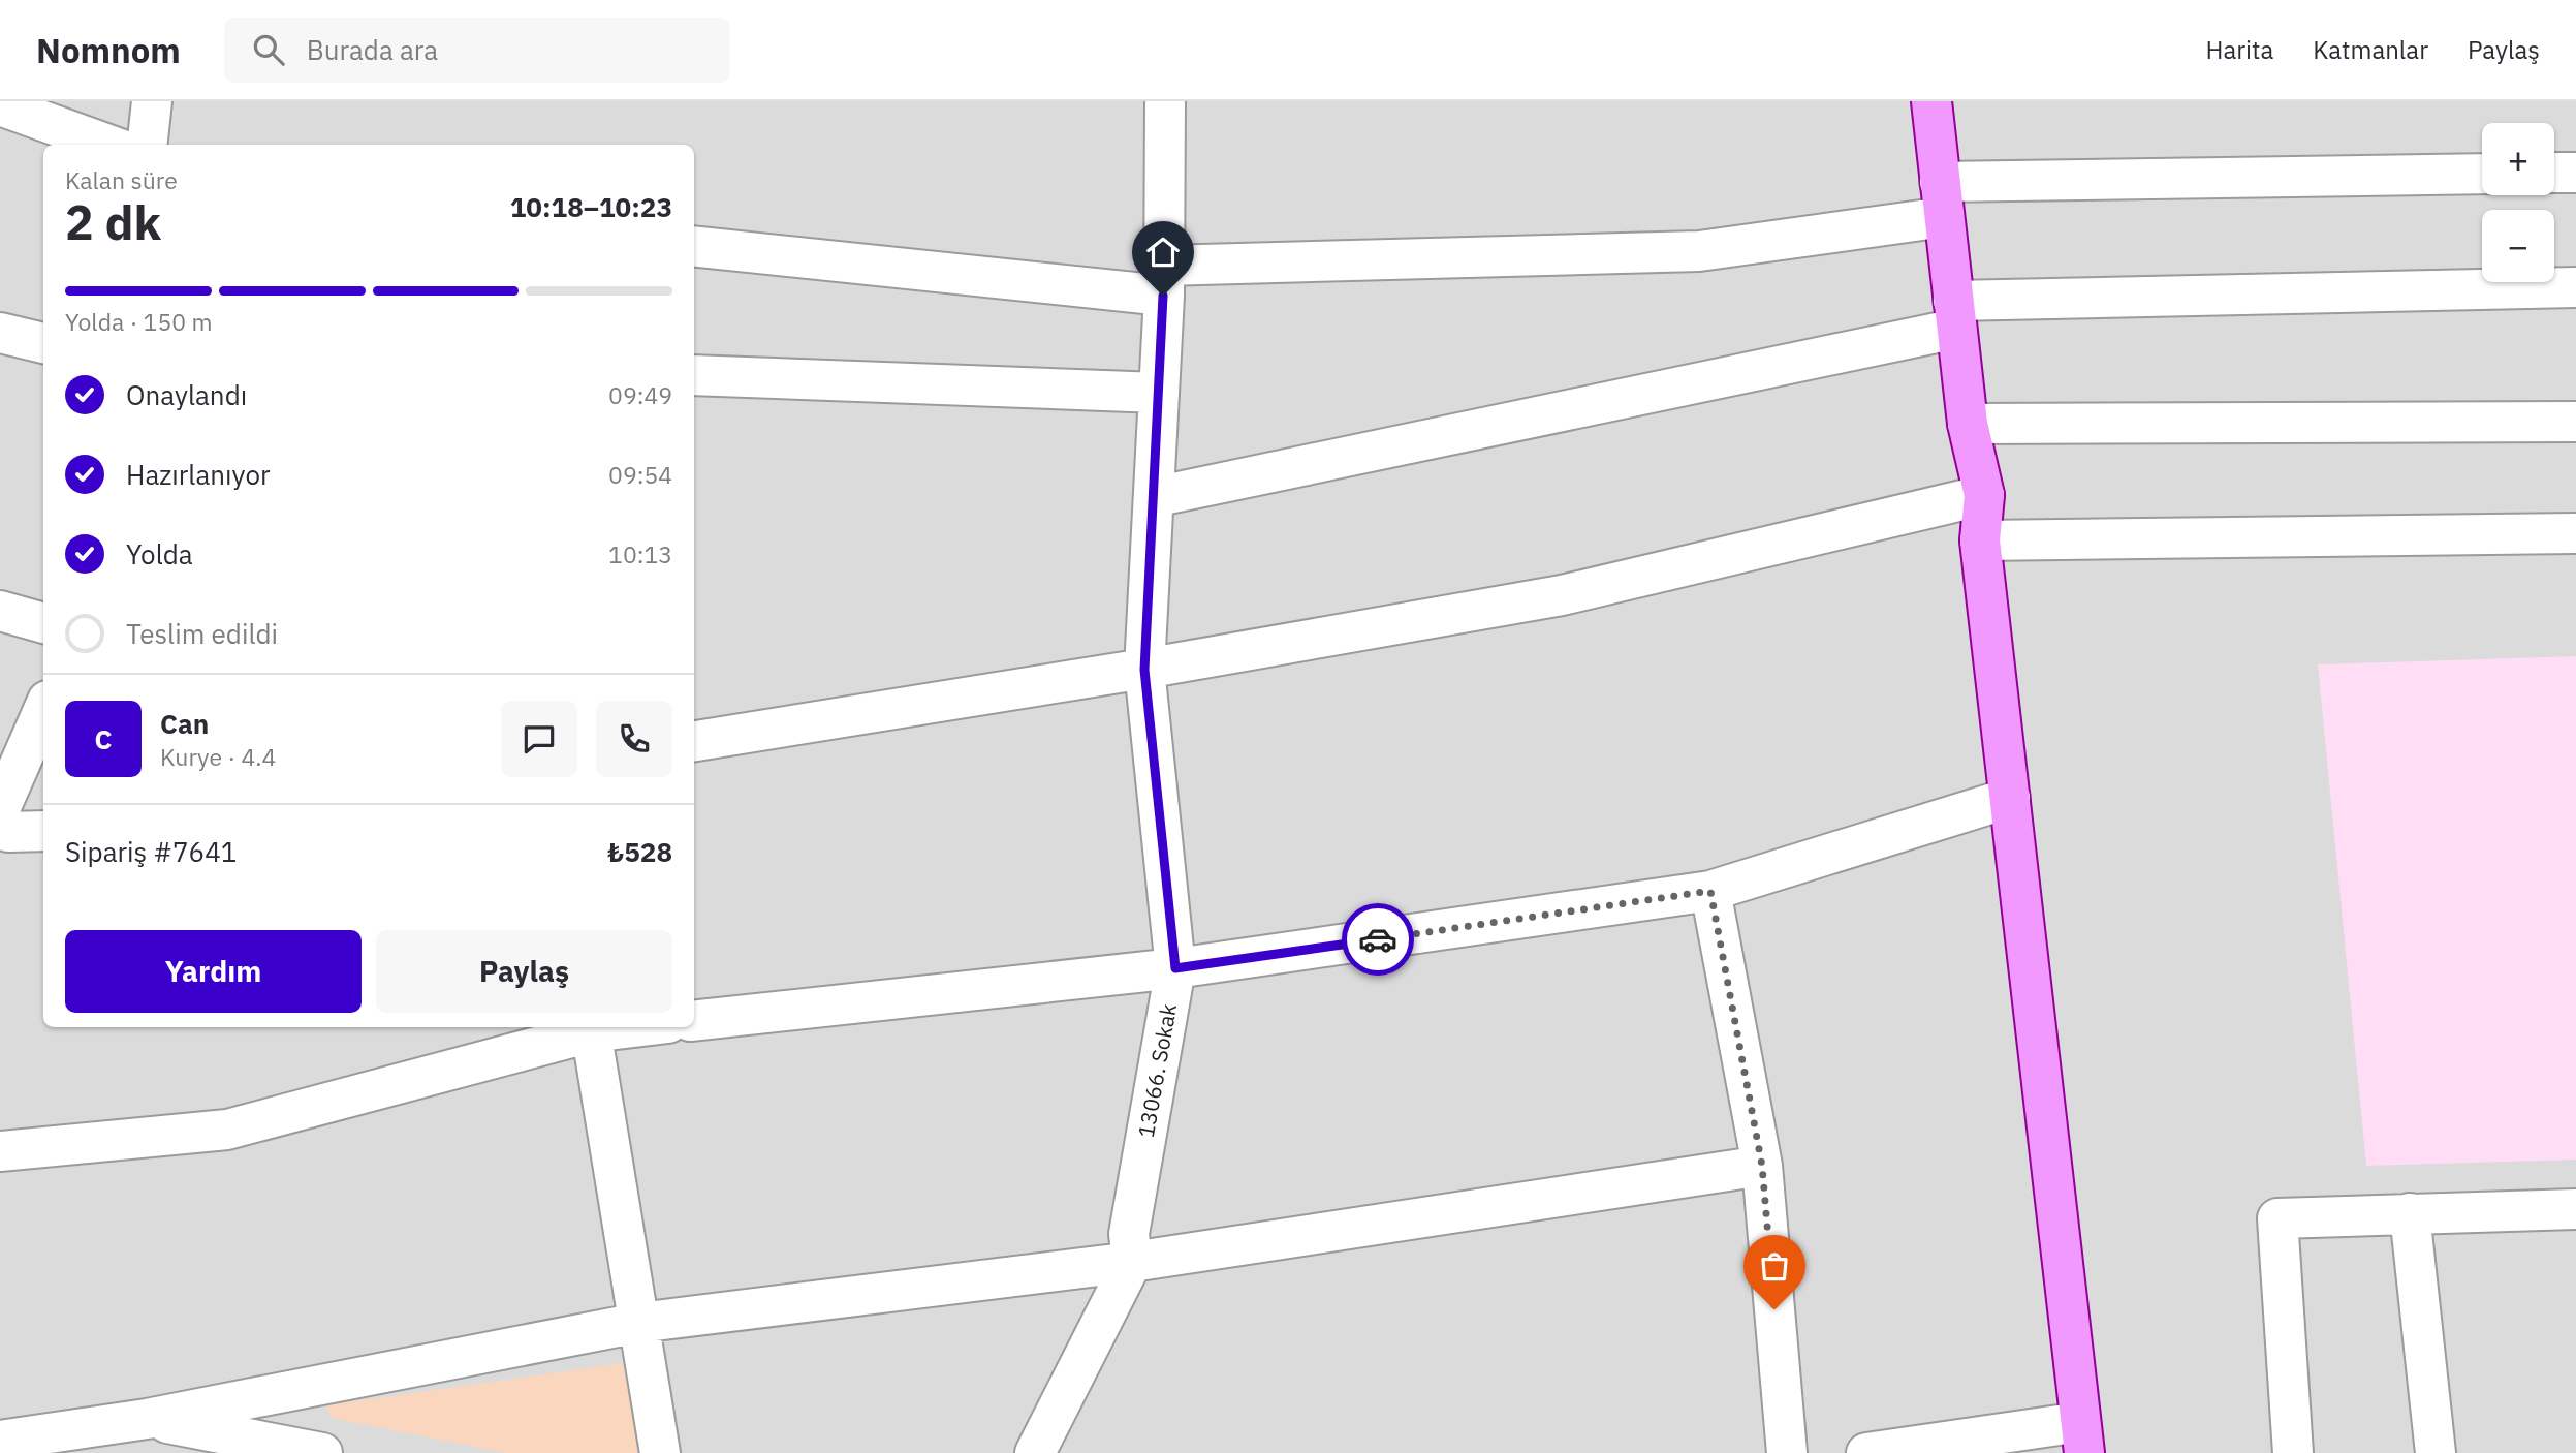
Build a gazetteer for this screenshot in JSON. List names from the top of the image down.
{
  "streets": {
    "street": ["13066. Sokak"]
  },
  "page": {
    "header": "Nomnom",
    "search": "Burada ara",
    "nav": ["Harita", "Katmanlar", "Paylaş"],
    "map_buttons": ["+", "−"],
    "heading": ["2 dk", "Kalan süre", "10:18–10:23"],
    "panel": [
      "Can",
      "Kurye · 4.4",
      "Sipariş #7641",
      "₺528"
    ],
    "bar": "Yolda · 150 m",
    "list": [
      ["Onaylandı", "09:49"],
      ["Hazırlanıyor", "09:54"],
      ["Yolda", "10:13"],
      "Teslim edildi"
    ],
    "round": "C",
    "buttons": ["Yardım", "Paylaş"]
  }
}
